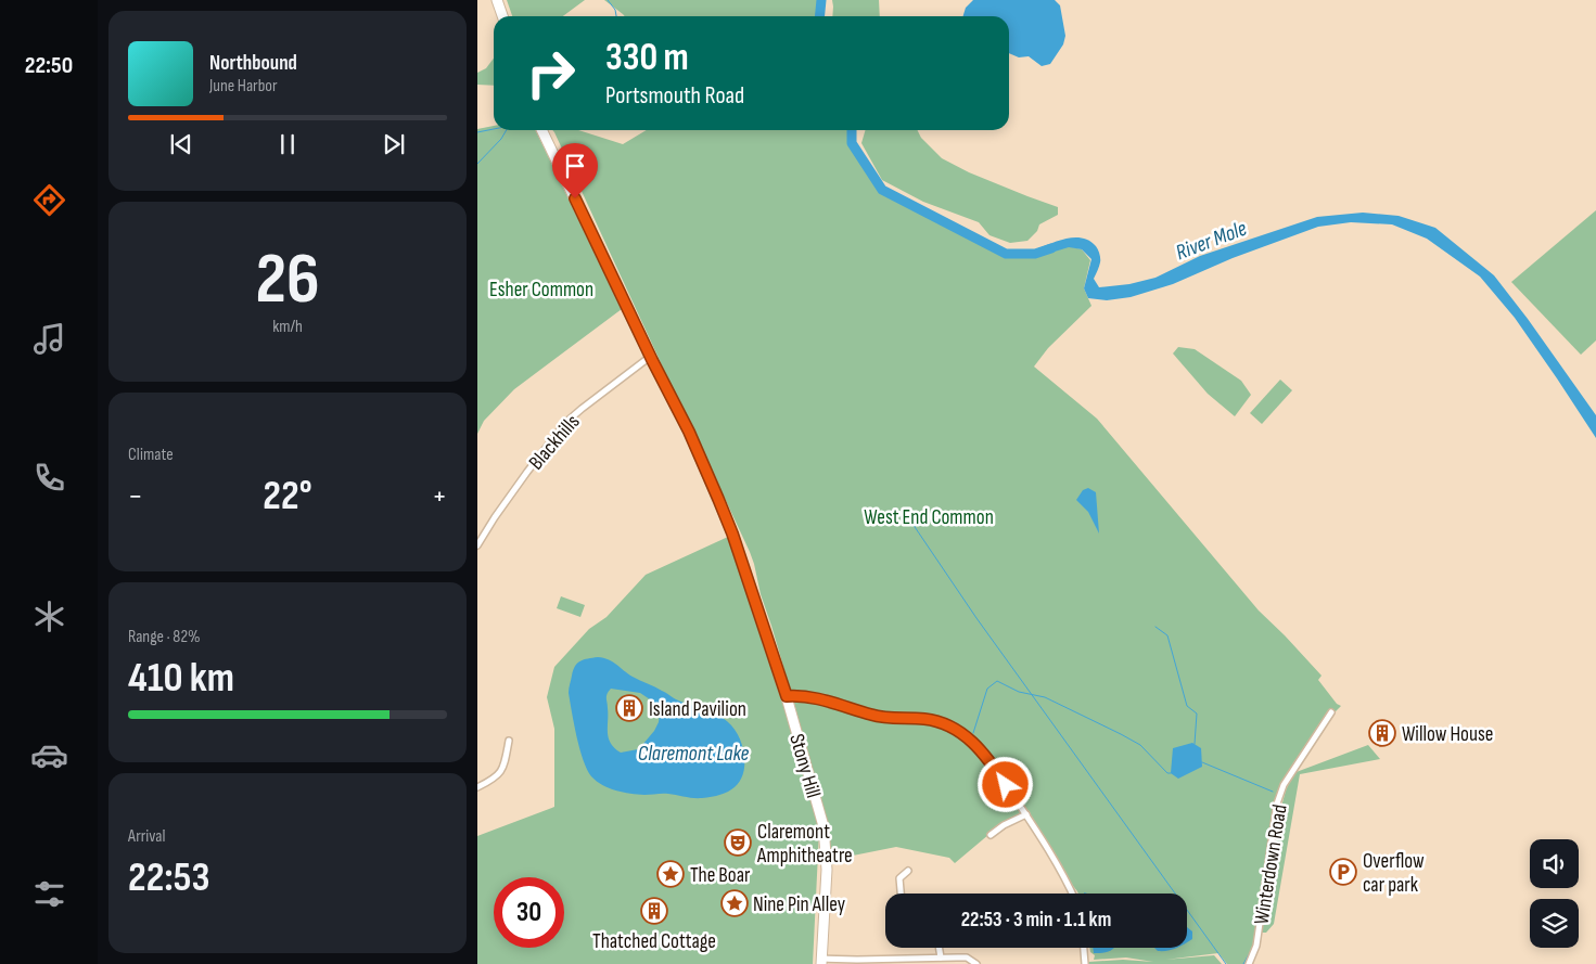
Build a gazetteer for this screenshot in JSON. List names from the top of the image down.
{
  "streets": {
    "main road": ["Stony Hill"],
    "street": ["Blackhills", "Winterdown Road"]
  },
  "crossings": [
    ["Blackhills", "Stony Hill"]
  ],
  "water": ["River Mole", "Claremont Lake"],
  "parks": ["Esher Common", "West End Common"],
  "places": {
    "building": ["Island Pavilion", "Willow House", "Thatched Cottage"],
    "theatre": ["Claremont Amphitheatre"],
    "parking": ["Overflow car park"],
    "place": ["The Boar", "Nine Pin Alley"]
  },
  "page": {
    "tabs": "22:50",
    "turn": ["330 m", "Portsmouth Road"],
    "song": ["Northbound", "June Harbor"],
    "tile": [
      ["26", "km/h"],
      "Climate",
      ["Range · 82%", "410 km"],
      ["Arrival", "22:53"]
    ],
    "heat": ["−", "22°", "+"],
    "limit": "30",
    "trip": "22:53 · 3 min · 1.1 km"
  }
}
